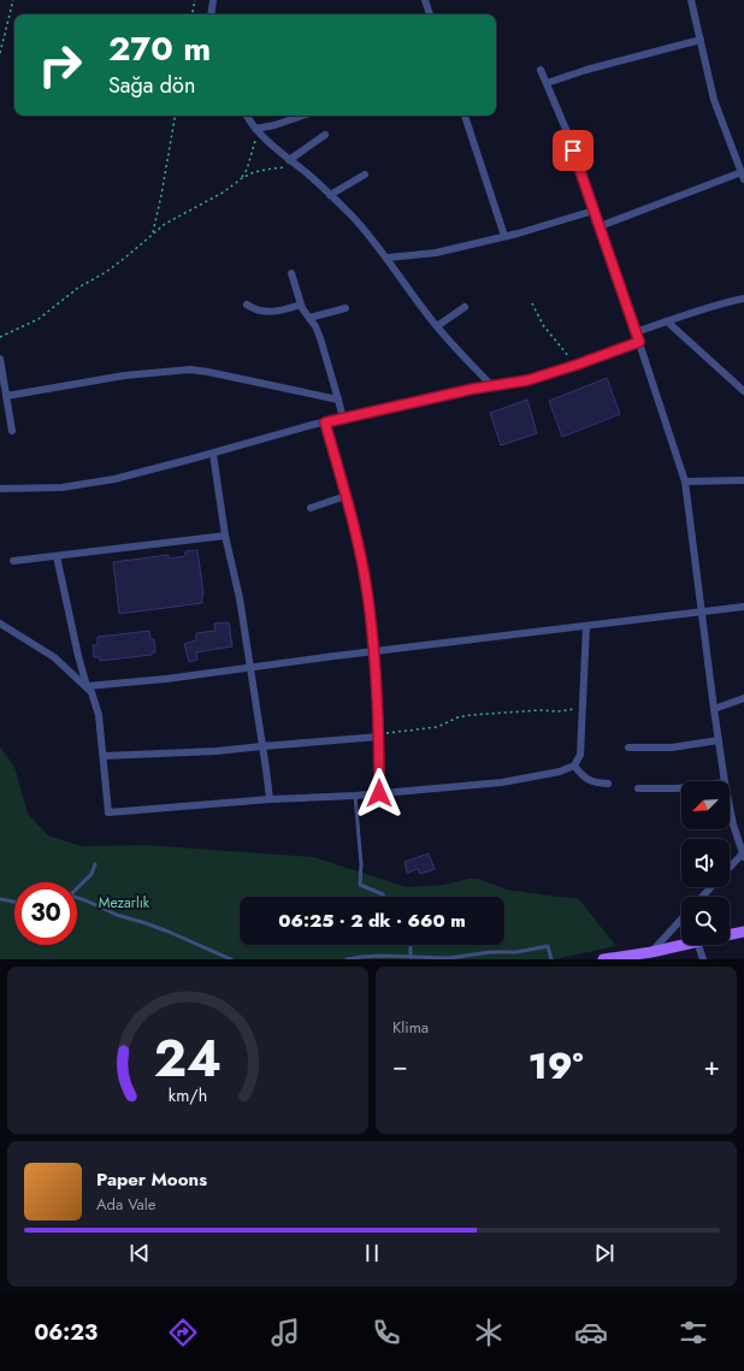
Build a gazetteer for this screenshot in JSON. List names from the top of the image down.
{
  "parks": ["Mezarlık"],
  "north": "bottom left",
  "page": {
    "turn": ["270 m", "Sağa dön"],
    "limit": "30",
    "trip": "06:25 · 2 dk · 660 m",
    "tile": "Klima",
    "heat": ["−", "19°", "+"],
    "song": ["Paper Moons", "Ada Vale"],
    "tabs": "06:23",
    "gauge": ["24", "km/h"]
  }
}
